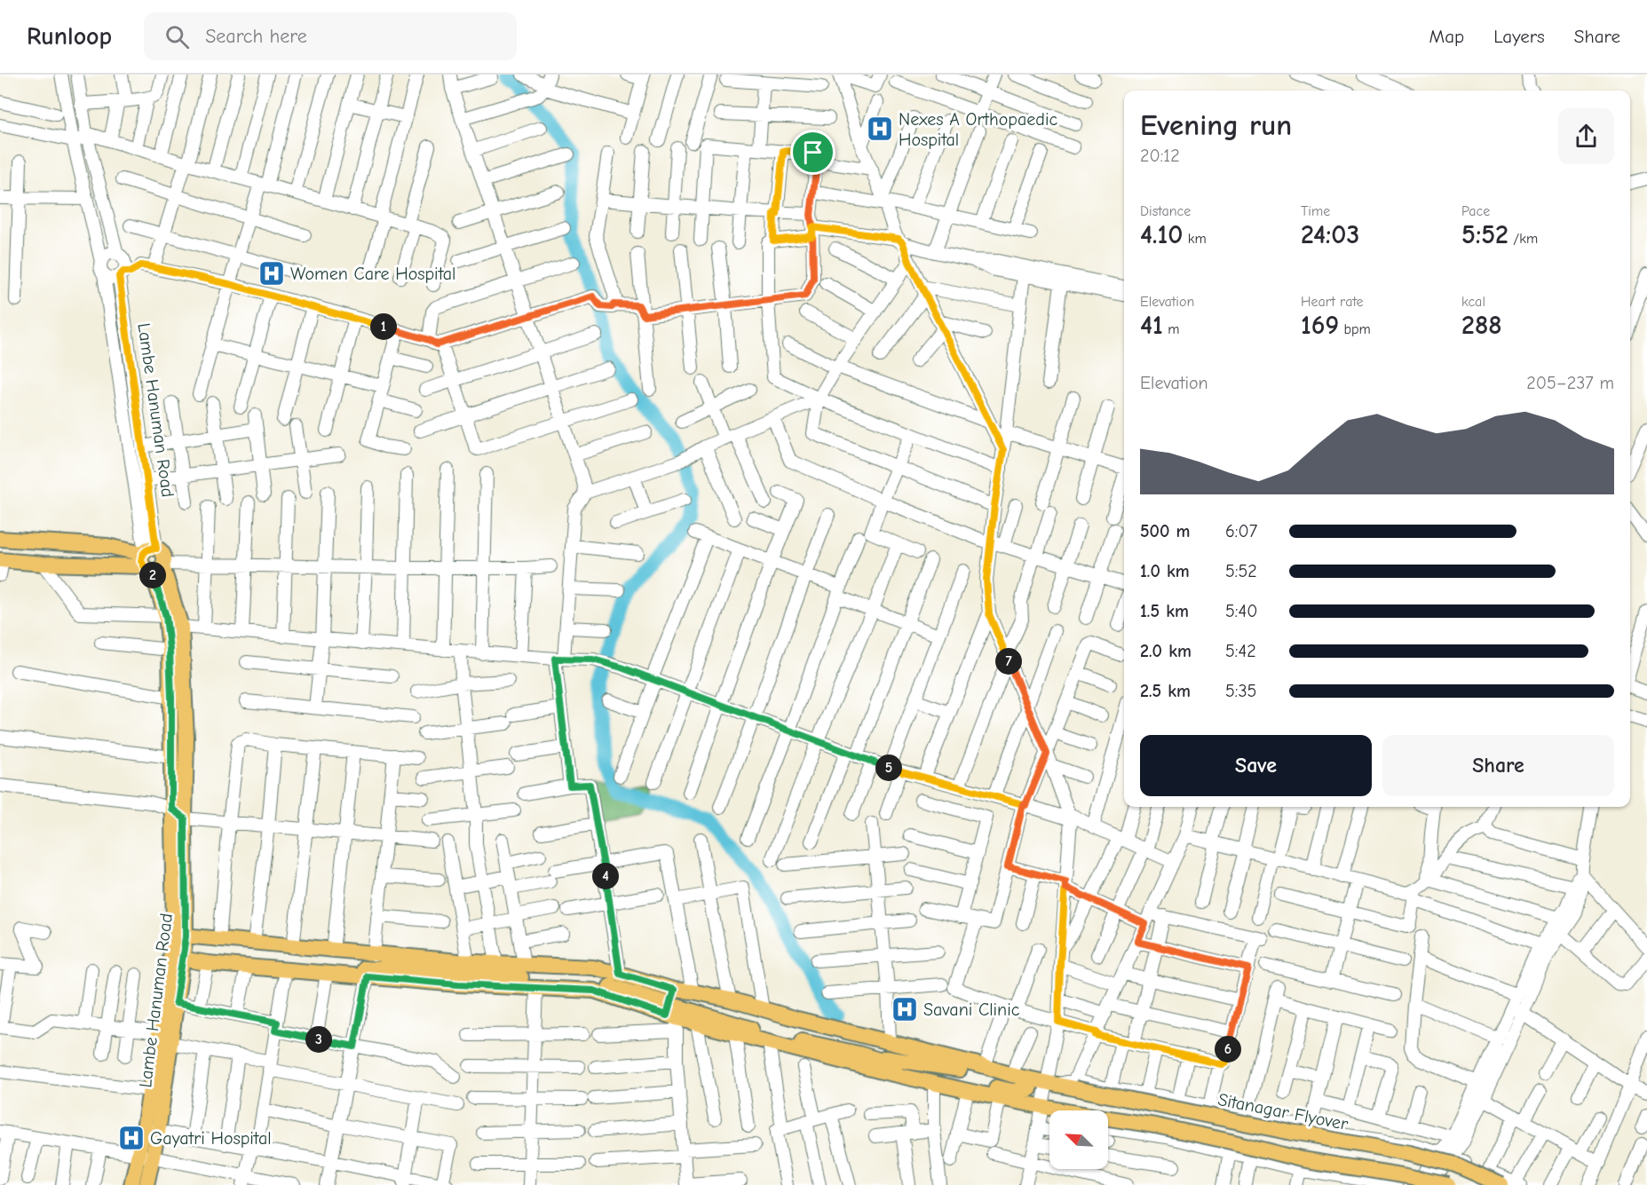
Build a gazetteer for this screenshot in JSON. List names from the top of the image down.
{
  "streets": {
    "main road": ["Lambe Hanuman Road", "Sitanagar Flyover"]
  },
  "places": {
    "hospital": [
      "Nexes A Orthopaedic Hospital",
      "Women Care Hospital",
      "Savani Clinic",
      "Gayatri Hospital"
    ]
  },
  "north": "top left",
  "page": {
    "header": "Runloop",
    "search": "Search here",
    "nav": ["Map", "Layers", "Share"],
    "heading": ["Evening run", "20:12"],
    "stats": [
      ["Distance", "4.10 km"],
      ["Time", "24:03"],
      ["Pace", "5:52 /km"],
      ["Elevation", "41 m"],
      ["Heart rate", "169 bpm"],
      ["kcal", "288"]
    ],
    "pins": [
      "1",
      "2",
      "7",
      "5",
      "4",
      "3",
      "6"
    ],
    "chart": ["Elevation", "205–237 m"],
    "list": [
      {
        "name": "500 m",
        "note": "6:07"
      },
      {
        "name": "1.0 km",
        "note": "5:52"
      },
      {
        "name": "1.5 km",
        "note": "5:40"
      },
      {
        "name": "2.0 km",
        "note": "5:42"
      },
      {
        "name": "2.5 km",
        "note": "5:35"
      }
    ],
    "buttons": ["Save", "Share"]
  }
}
